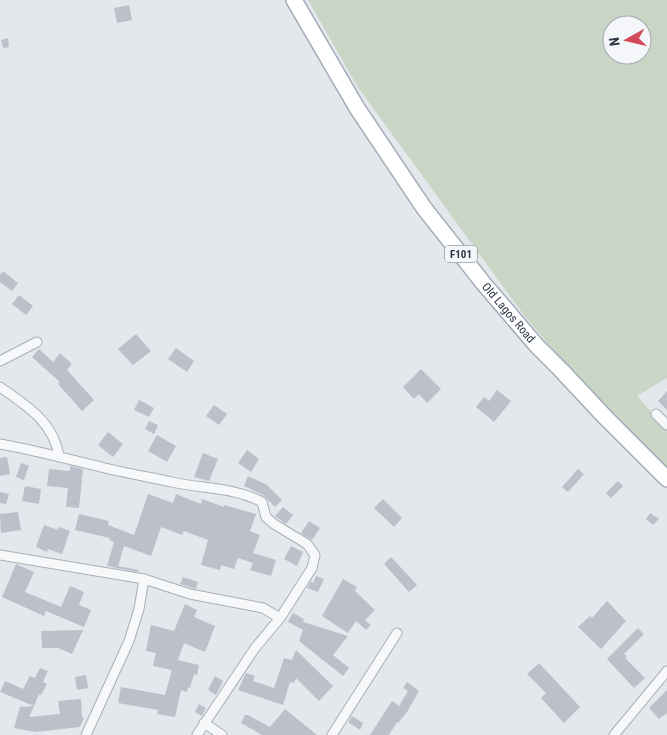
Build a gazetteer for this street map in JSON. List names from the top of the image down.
{
  "streets": {
    "main road": ["F101", "Old Lagos Road"]
  },
  "north": "left"
}
